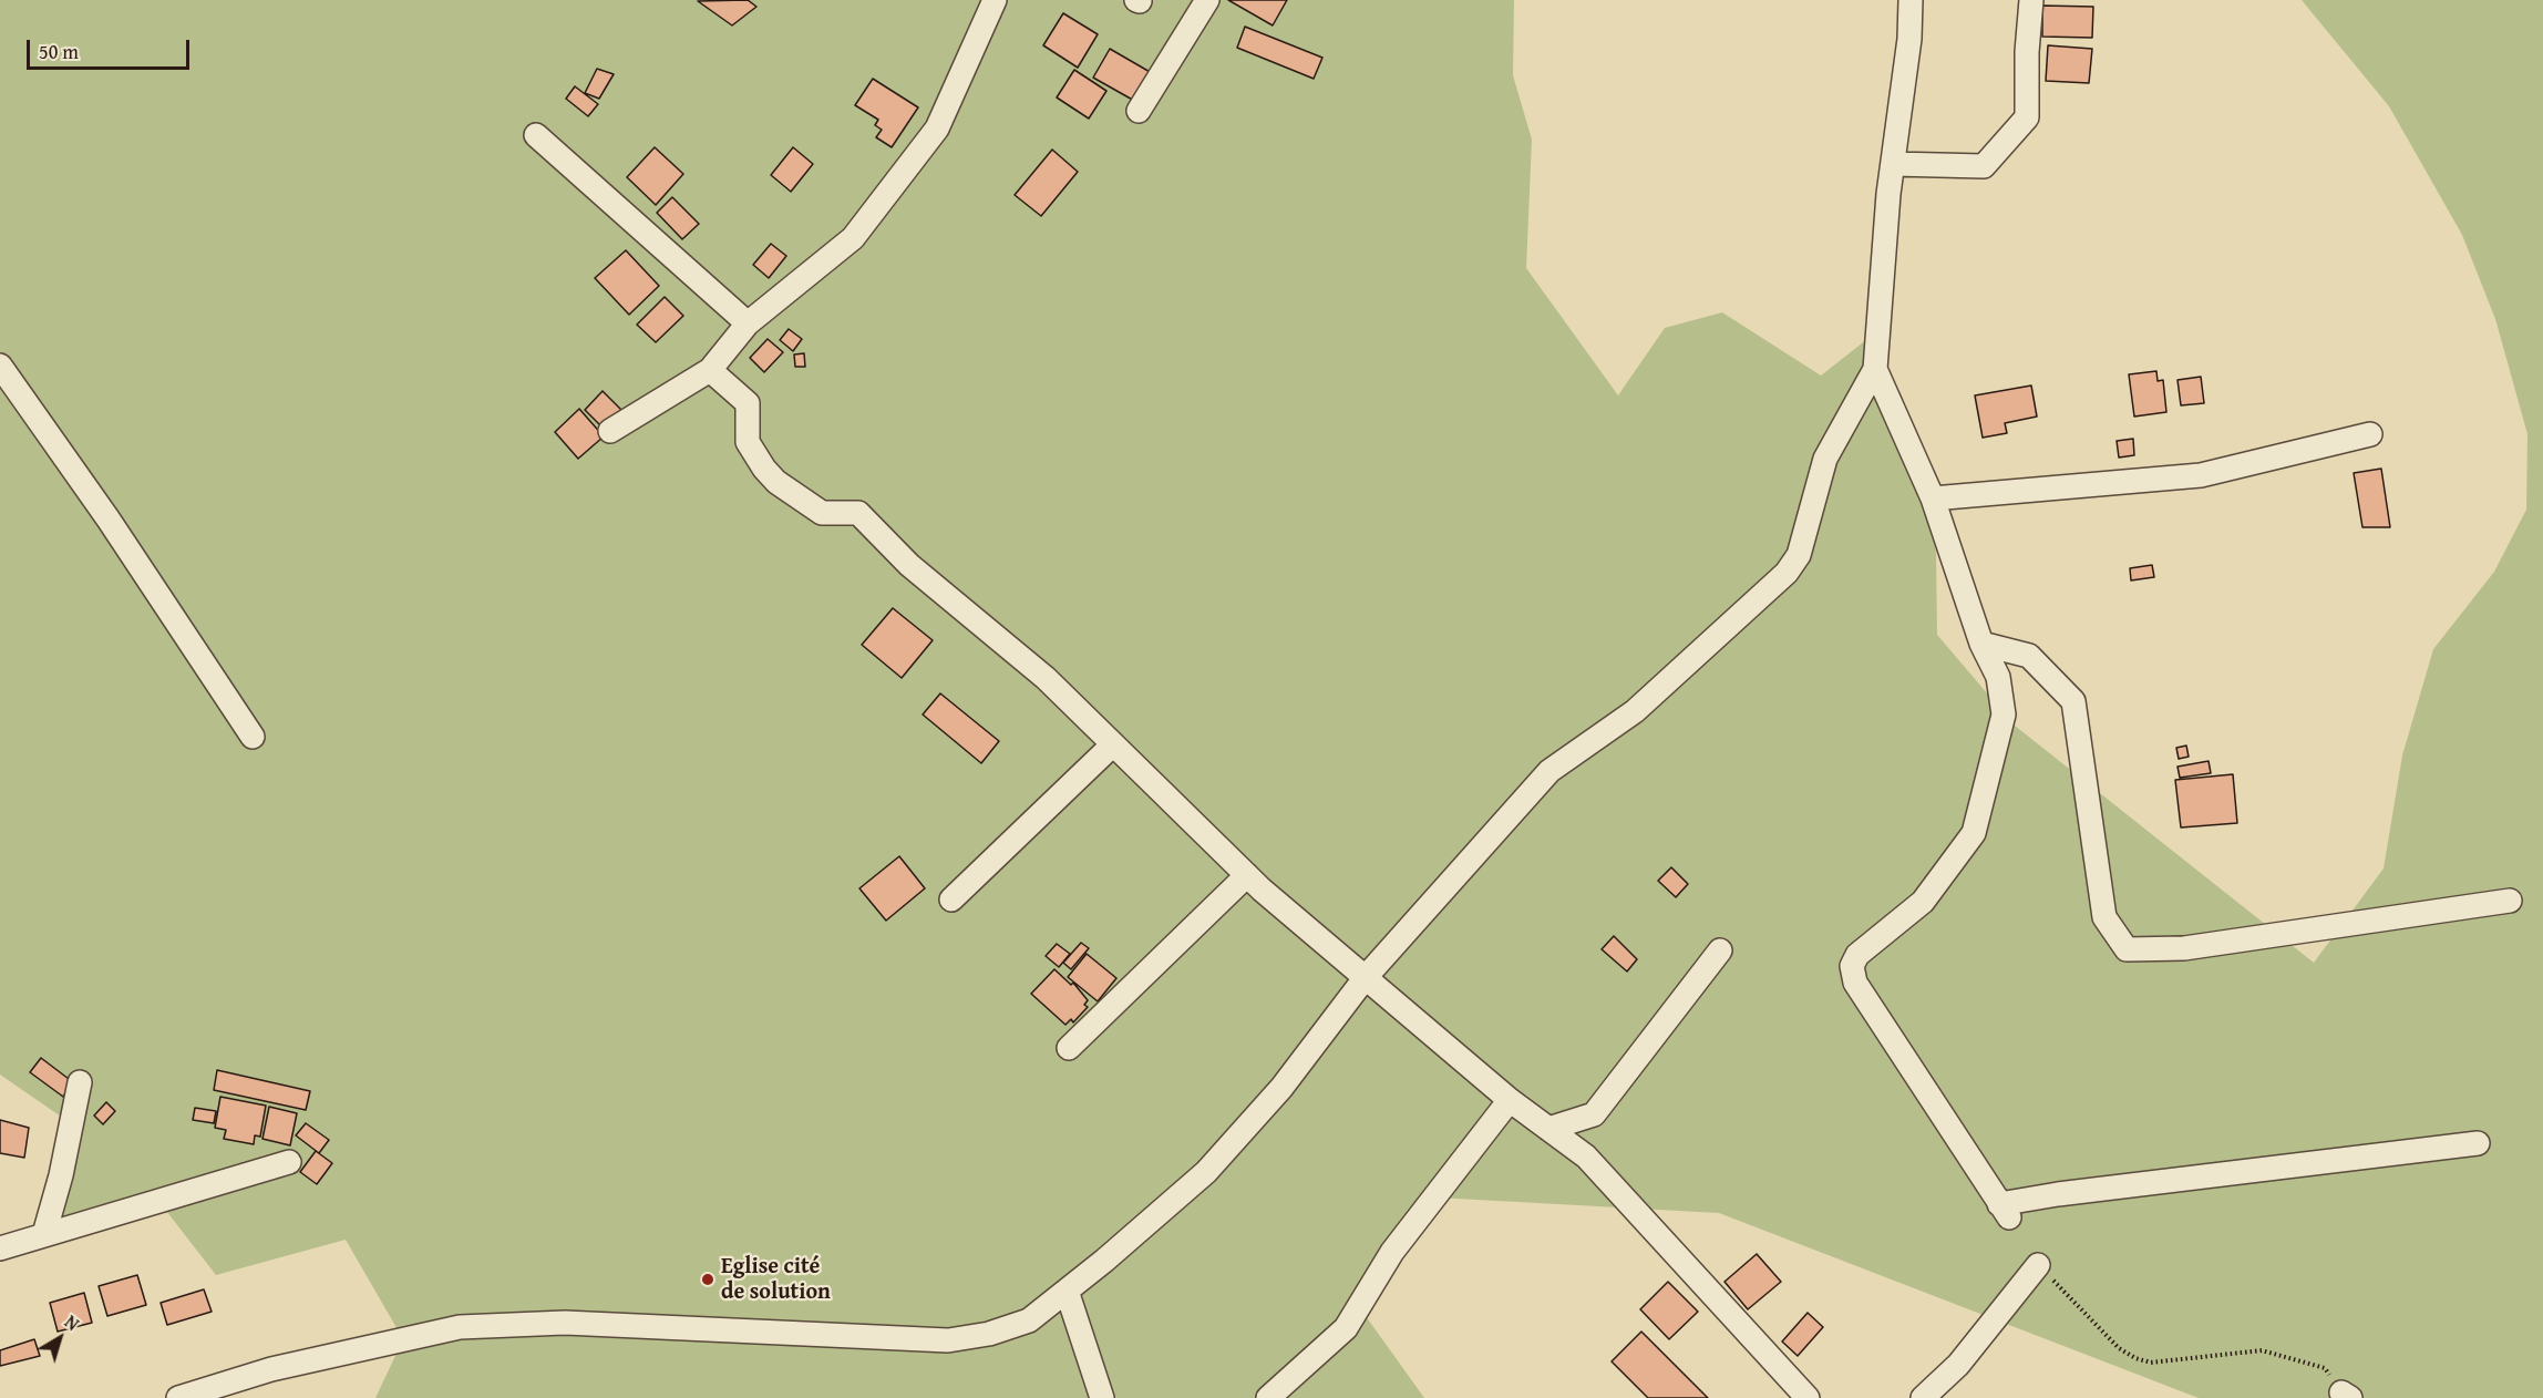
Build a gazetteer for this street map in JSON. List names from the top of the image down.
{
  "places": ["Eglise cité de solution"],
  "scale_bar": "50 m",
  "north": "top right"
}
